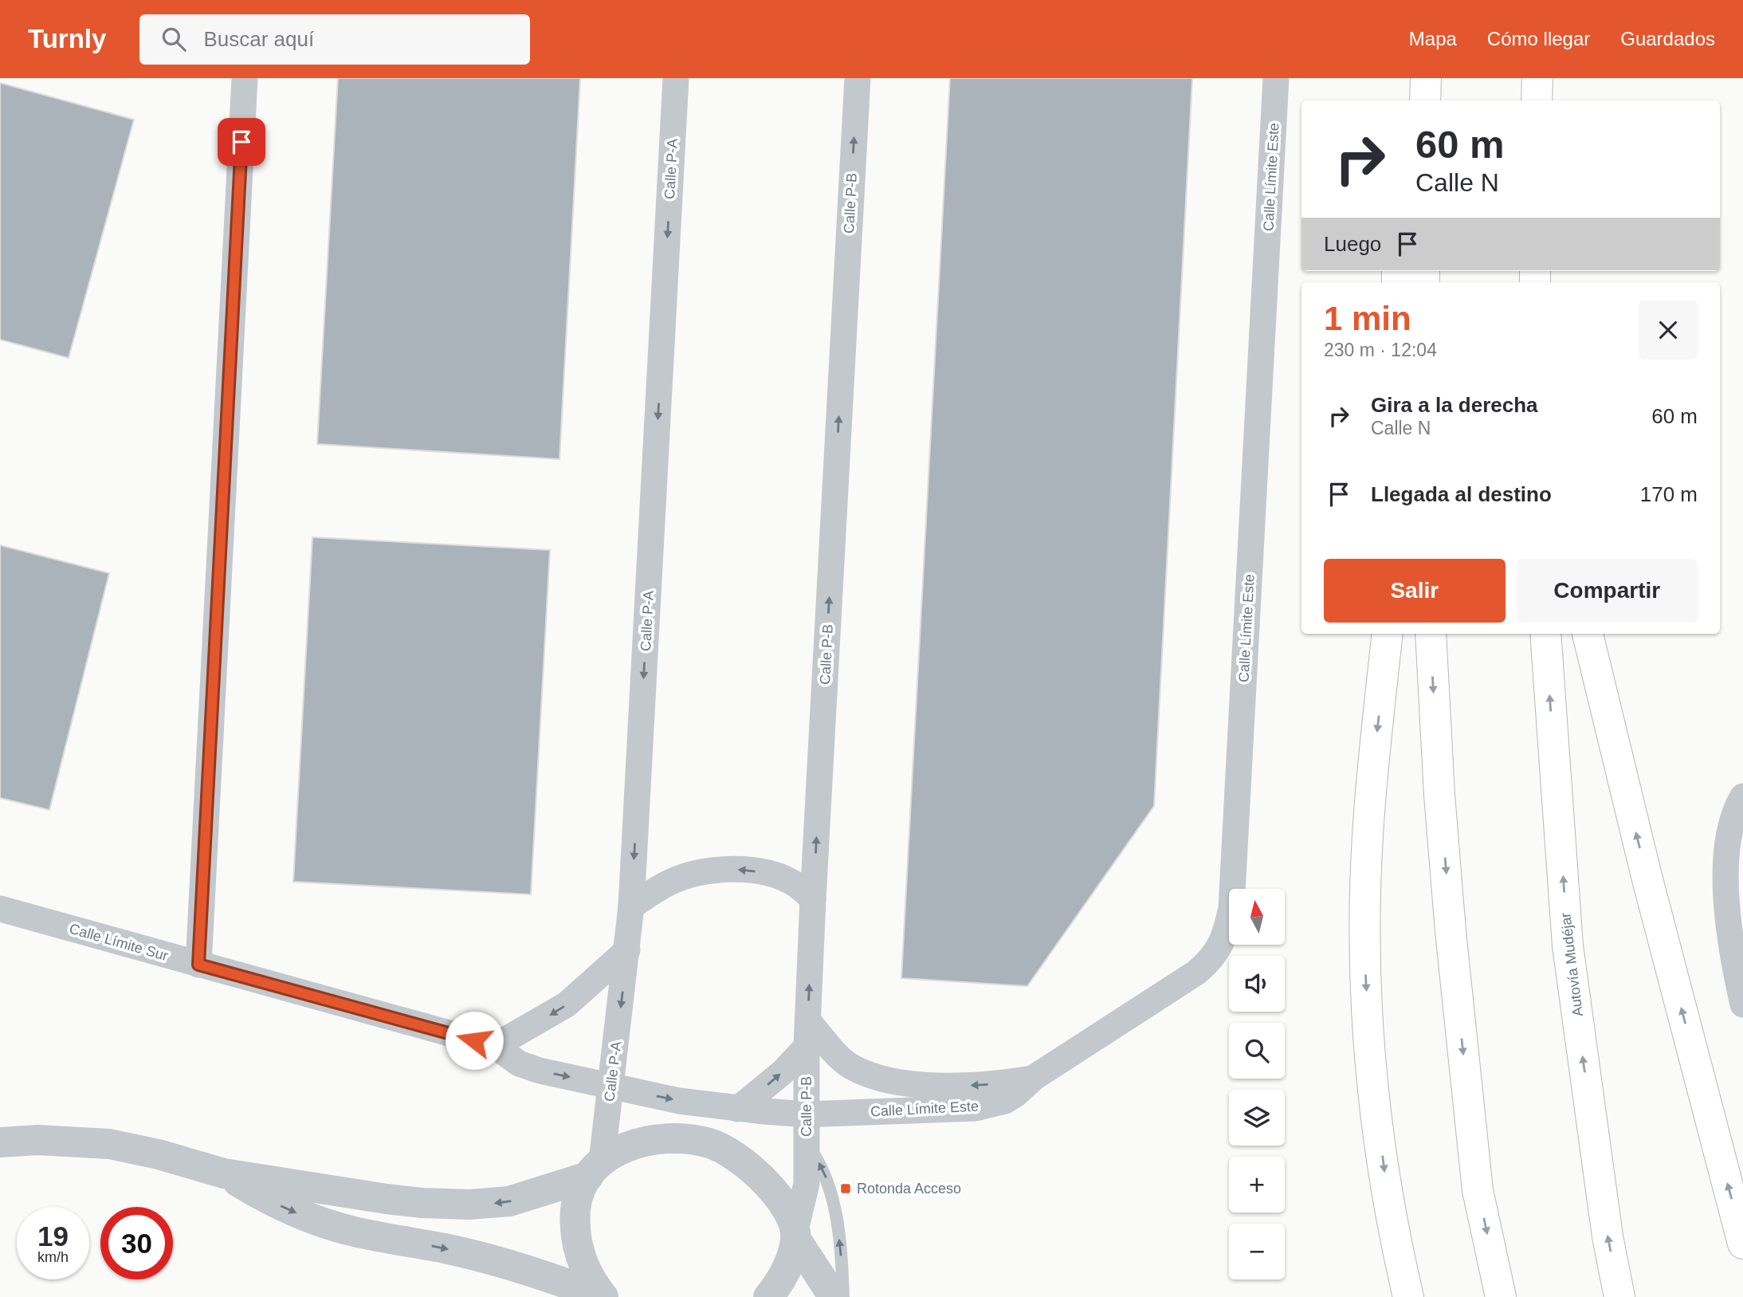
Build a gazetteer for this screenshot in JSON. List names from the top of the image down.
{
  "streets": {
    "highway": ["Autovía Mudéjar"],
    "street": [
      "Calle P-A",
      "Calle Límite Este",
      "Calle P-B",
      "Calle Límite Sur"
    ]
  },
  "crossings": [
    ["Calle P-A", "Calle Límite Sur"],
    ["Calle Límite Este", "Calle P-B"],
    ["Calle Límite Este", "Calle Límite Sur"]
  ],
  "one_way": ["Calle P-A", "Calle P-B"],
  "places": {
    "transit": ["Rotonda Acceso"]
  },
  "north": "top",
  "page": {
    "header": "Turnly",
    "search": "Buscar aquí",
    "nav": ["Mapa", "Cómo llegar", "Guardados"],
    "turn": ["60 m", "Calle N"],
    "then": "Luego",
    "heading": ["1 min", "230 m · 12:04"],
    "list": [
      {
        "name": "Gira a la derecha",
        "note": "Calle N",
        "value": "60 m"
      },
      {
        "name": "Llegada al destino",
        "value": "170 m"
      }
    ],
    "buttons": ["Salir", "Compartir"],
    "map_buttons": ["+", "−"],
    "speed": "19 km/h",
    "limit": "30"
  }
}
